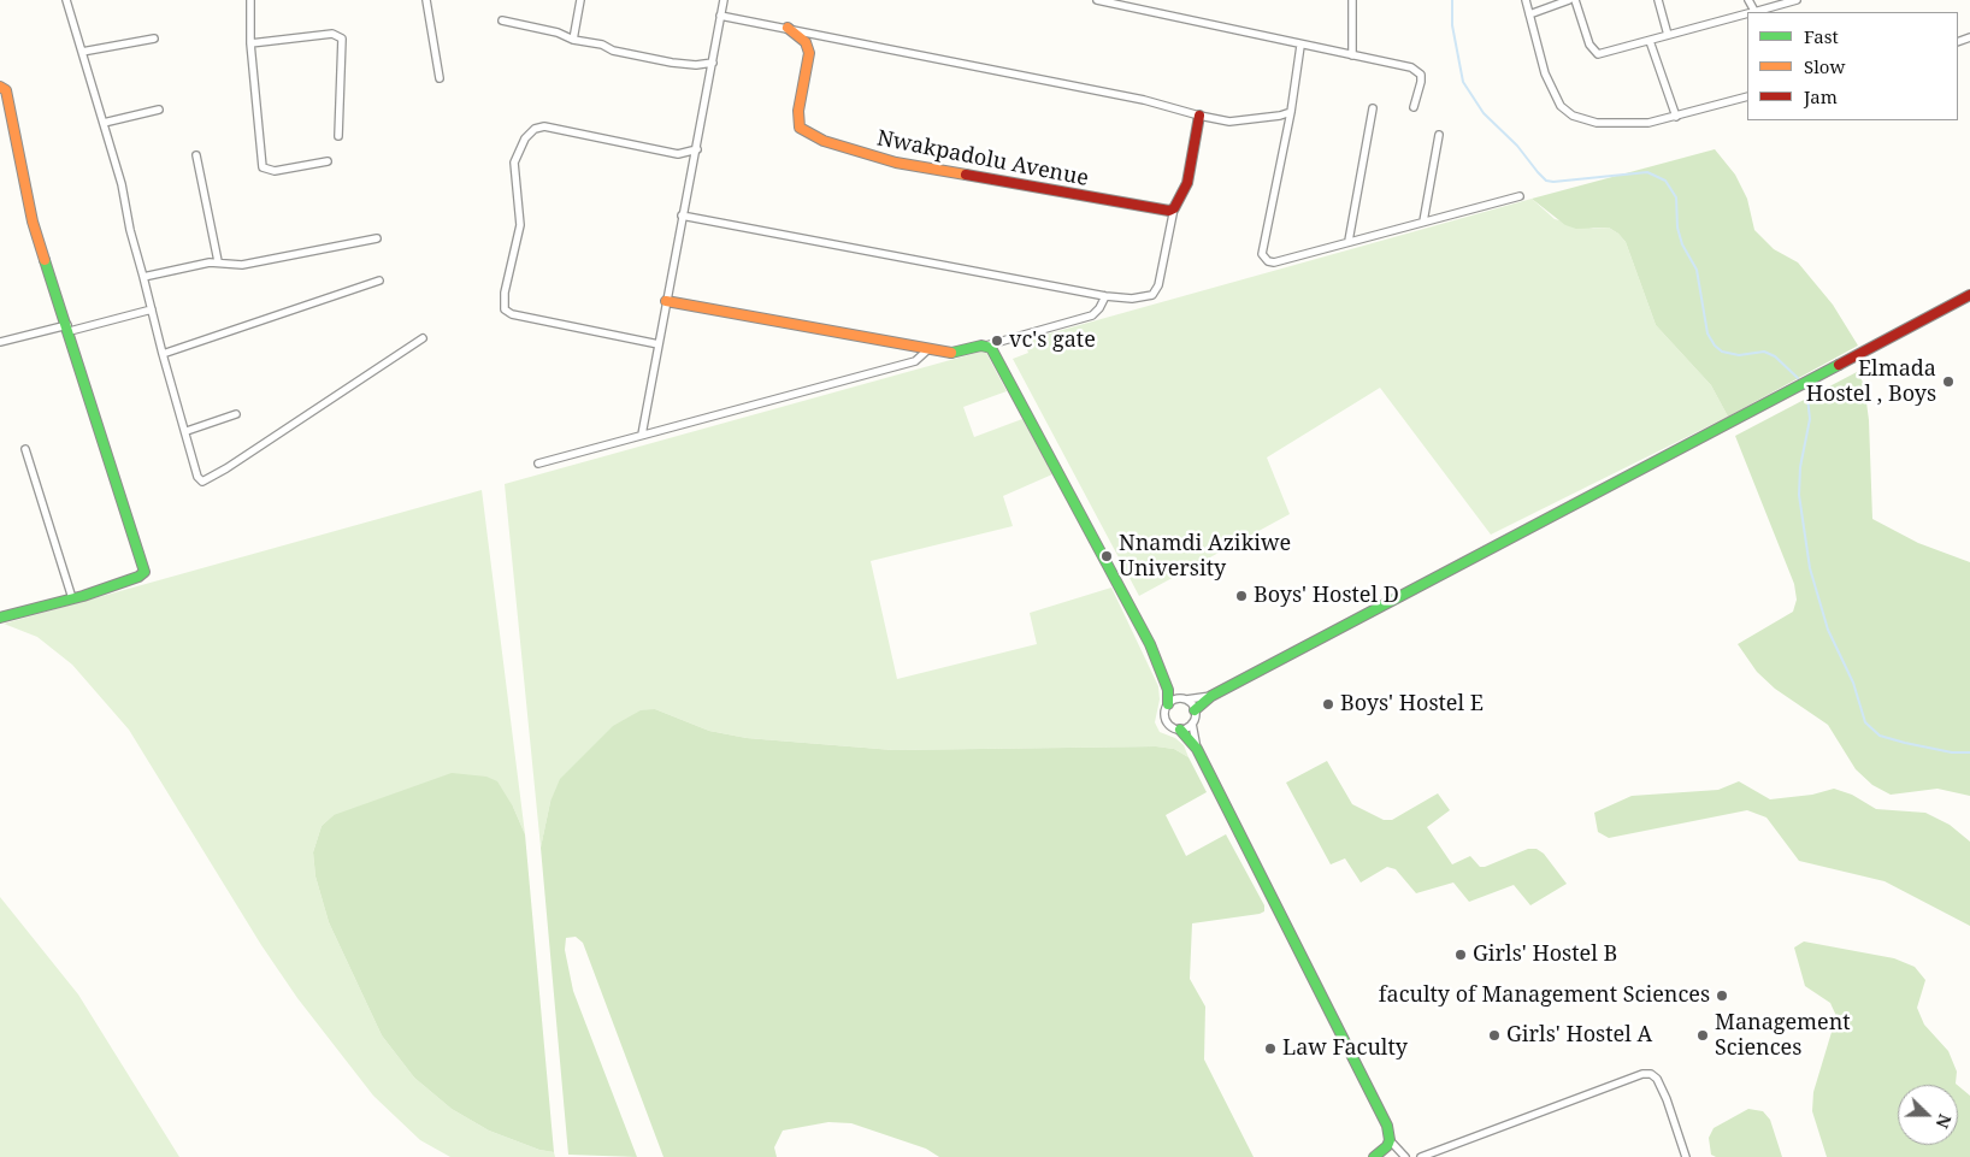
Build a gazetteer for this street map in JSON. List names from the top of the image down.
{
  "streets": {
    "street": ["Nwakpadolu Avenue"]
  },
  "places": [
    "vc's gate",
    "Elmada Hostel , Boys",
    "Nnamdi Azikiwe University",
    "Boys' Hostel D",
    "Boys' Hostel E",
    "Girls' Hostel B",
    "faculty of Management Sciences",
    "Girls' Hostel A",
    "Management Sciences",
    "Law Faculty"
  ],
  "legend": ["Fast", "Slow", "Jam"],
  "north": "right"
}
